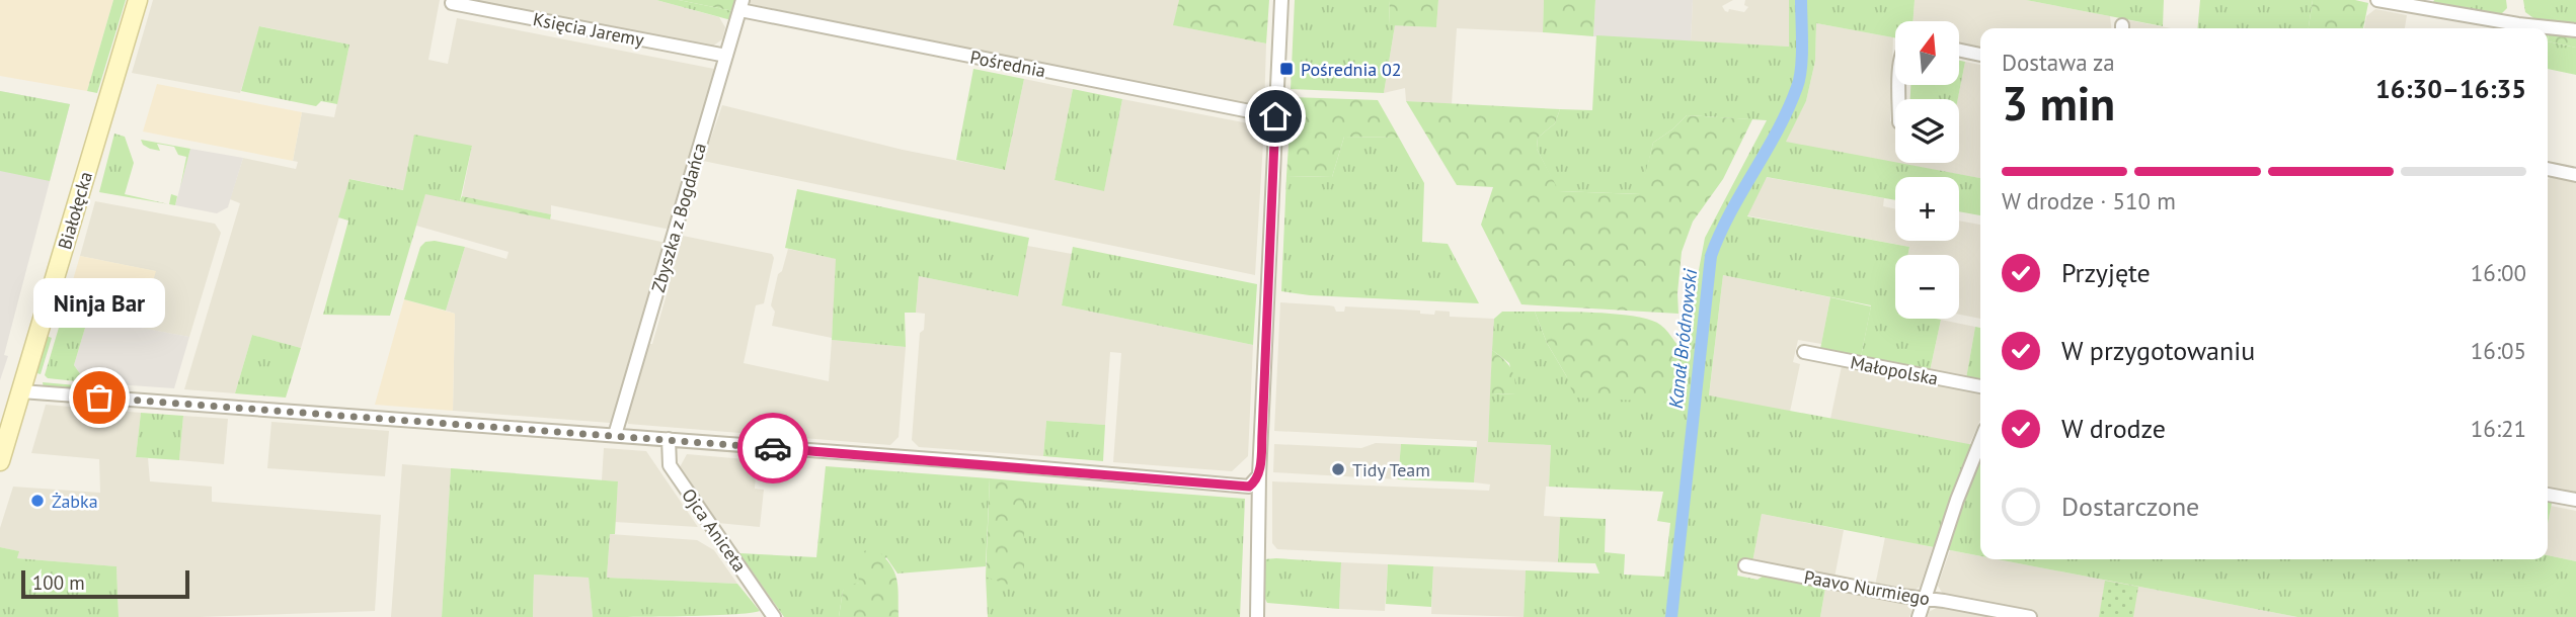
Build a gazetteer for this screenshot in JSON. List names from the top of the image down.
{
  "streets": {
    "street": [
      "Księcia Jaremy",
      "Pośrednia",
      "Białołęcka",
      "Zbyszka z Bogdańca",
      "Małopolska",
      "Ojca Aniceta",
      "Paavo Nurmiego"
    ]
  },
  "crossings": [
    ["Księcia Jaremy", "Zbyszka z Bogdańca"],
    ["Pośrednia", "Zbyszka z Bogdańca"]
  ],
  "water": ["Kanał Bródnowski"],
  "places": {
    "transit": ["Pośrednia 02"],
    "other": ["Ninja Bar", "Tidy Team", "Żabka"]
  },
  "scale_bar": "100 m",
  "north": "top",
  "page": {
    "map_buttons": ["+", "−"],
    "heading": ["3 min", "Dostawa za", "16:30–16:35"],
    "bar": "W drodze · 510 m",
    "list": [
      ["Przyjęte", "16:00"],
      ["W przygotowaniu", "16:05"],
      ["W drodze", "16:21"],
      "Dostarczone"
    ],
    "bubble": "Ninja Bar",
    "scale": "100 m"
  }
}
